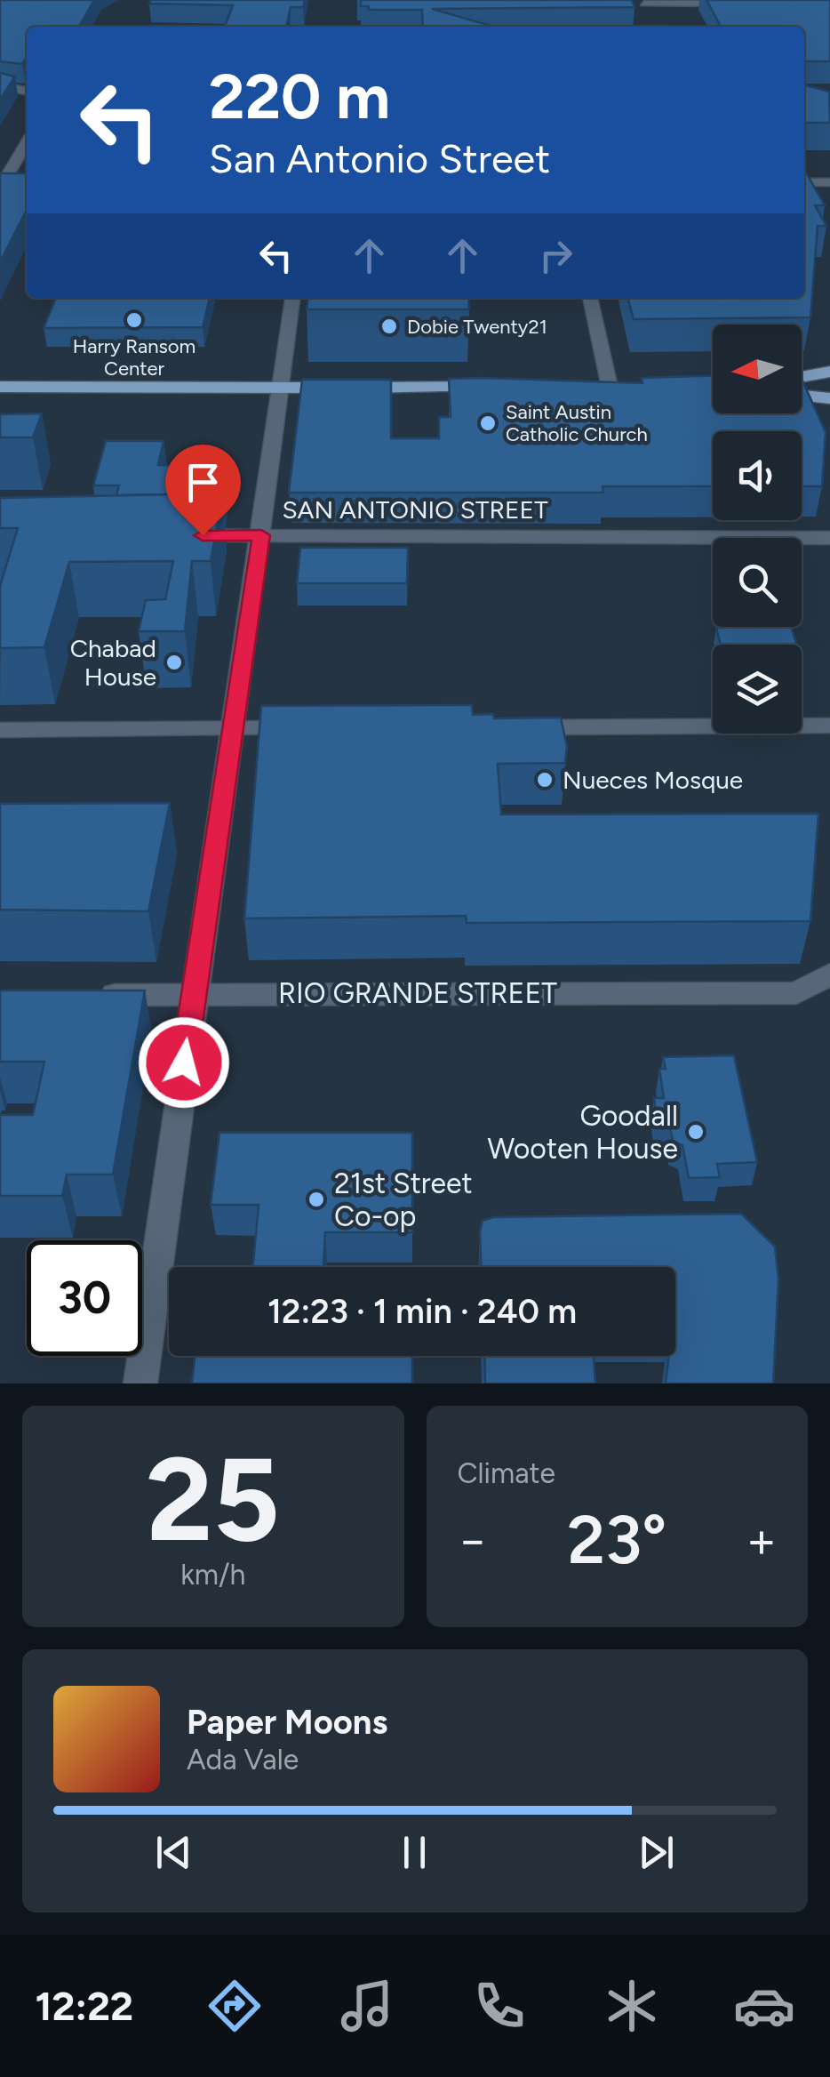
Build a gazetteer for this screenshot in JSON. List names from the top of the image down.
{
  "streets": {
    "street": ["SAN ANTONIO STREET", "RIO GRANDE STREET"]
  },
  "places": [
    "Harry Ransom Center",
    "Dobie Twenty21",
    "Saint Austin Catholic Church",
    "Chabad House",
    "Nueces Mosque",
    "Goodall Wooten House",
    "21st Street Co-op"
  ],
  "north": "left",
  "page": {
    "turn": ["220 m", "San Antonio Street"],
    "limit": "30",
    "trip": "12:23 · 1 min · 240 m",
    "tile": [
      ["25", "km/h"],
      "Climate"
    ],
    "heat": ["−", "23°", "+"],
    "song": ["Paper Moons", "Ada Vale"],
    "tabs": "12:22"
  }
}
